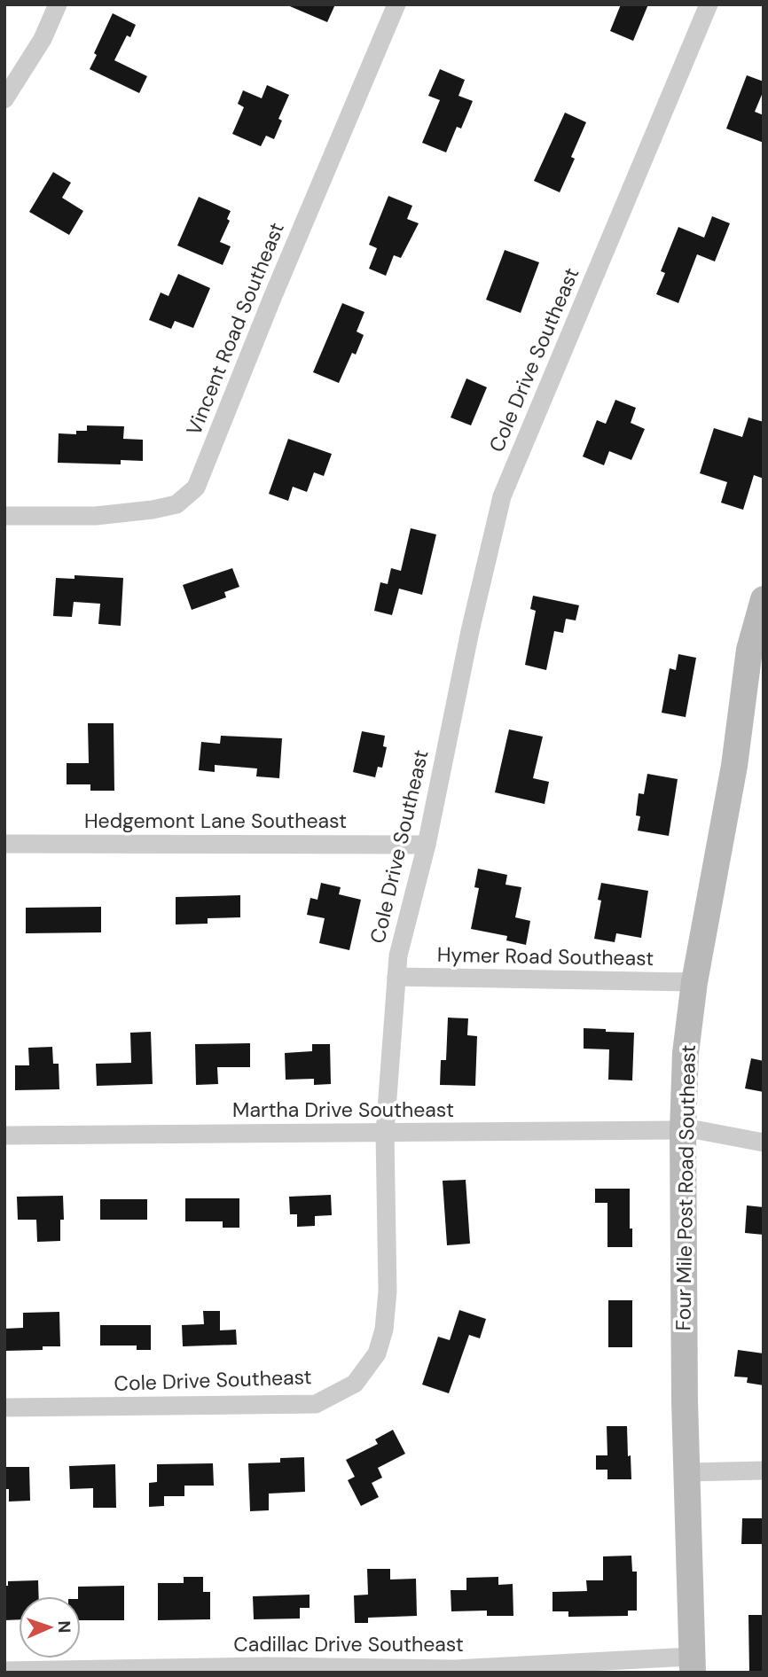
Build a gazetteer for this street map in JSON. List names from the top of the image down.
{
  "streets": {
    "main road": ["Four Mile Post Road Southeast"],
    "street": [
      "Vincent Road Southeast",
      "Cole Drive Southeast",
      "Hedgemont Lane Southeast",
      "Hymer Road Southeast",
      "Martha Drive Southeast",
      "Cadillac Drive Southeast"
    ]
  },
  "crossings": [
    ["Cole Drive Southeast", "Hedgemont Lane Southeast"],
    ["Cole Drive Southeast", "Hymer Road Southeast"],
    ["Cole Drive Southeast", "Martha Drive Southeast"],
    ["Hymer Road Southeast", "Four Mile Post Road Southeast"],
    ["Martha Drive Southeast", "Four Mile Post Road Southeast"],
    ["Four Mile Post Road Southeast", "Cadillac Drive Southeast"]
  ],
  "north": "right"
}
